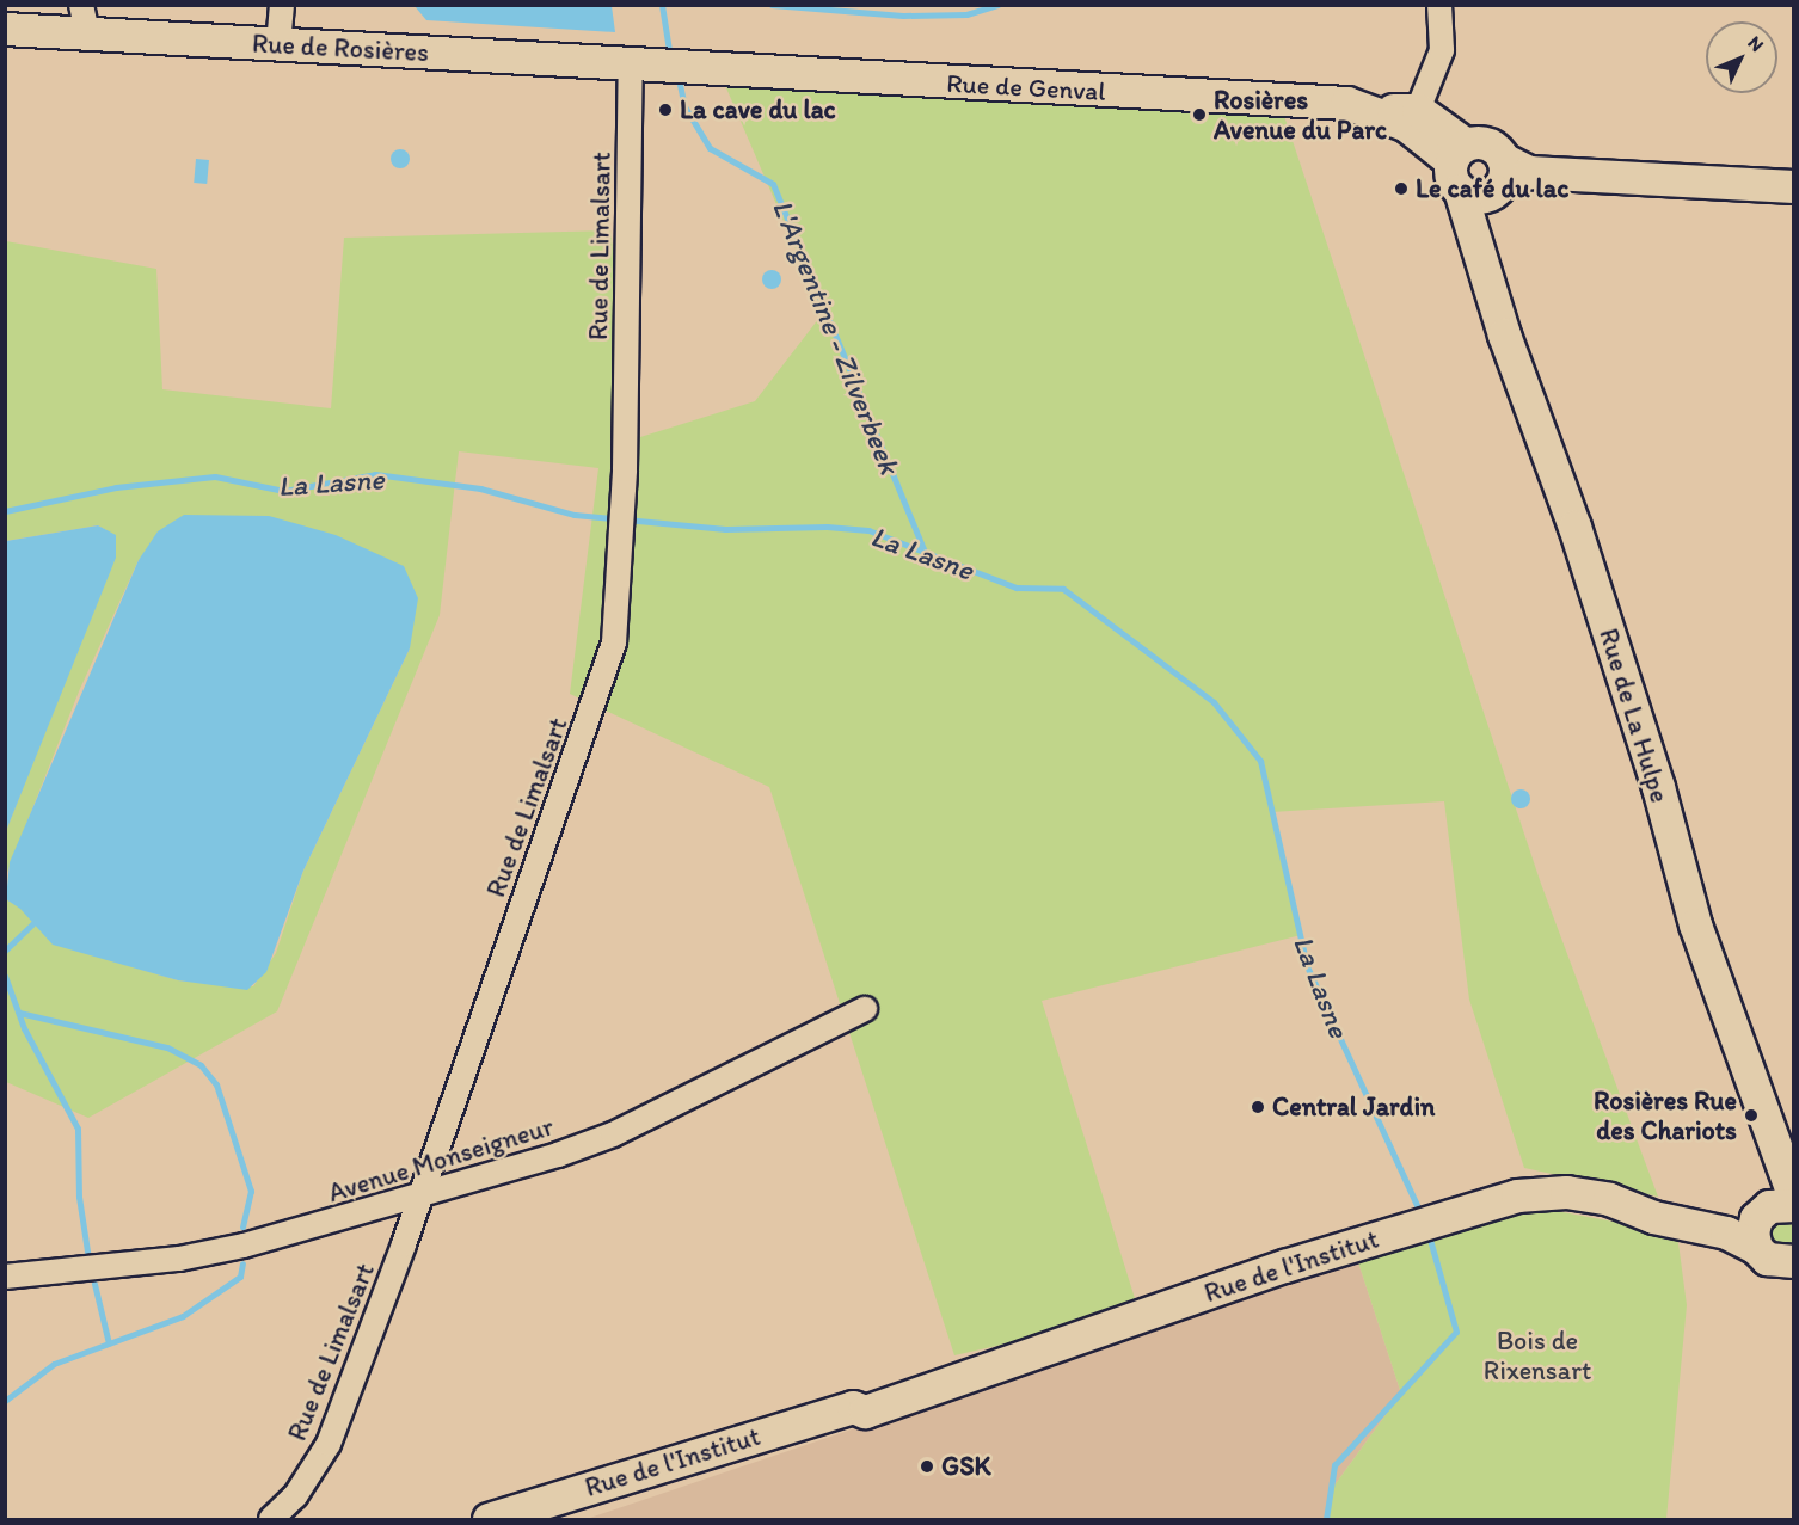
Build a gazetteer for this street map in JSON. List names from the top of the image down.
{
  "streets": {
    "street": [
      "Rue de Rosières",
      "Rue de Genval",
      "Rue de Limalsart",
      "Rue de La Hulpe",
      "Avenue Monseigneur",
      "Rue de l'Institut"
    ]
  },
  "crossings": [
    ["Rue de Rosières", "Rue de Genval"],
    ["Rue de Rosières", "Rue de Limalsart"],
    ["Rue de Genval", "Rue de La Hulpe"],
    ["Rue de Limalsart", "Avenue Monseigneur"],
    ["Rue de La Hulpe", "Rue de l'Institut"]
  ],
  "water": ["L'Argentine - Zilverbeek", "La Lasne"],
  "parks": ["Bois de Rixensart"],
  "places": [
    "La cave du lac",
    "Rosières Avenue du Parc",
    "Le café du lac",
    "Central Jardin",
    "Rosières Rue des Chariots",
    "GSK"
  ],
  "north": "top right"
}
